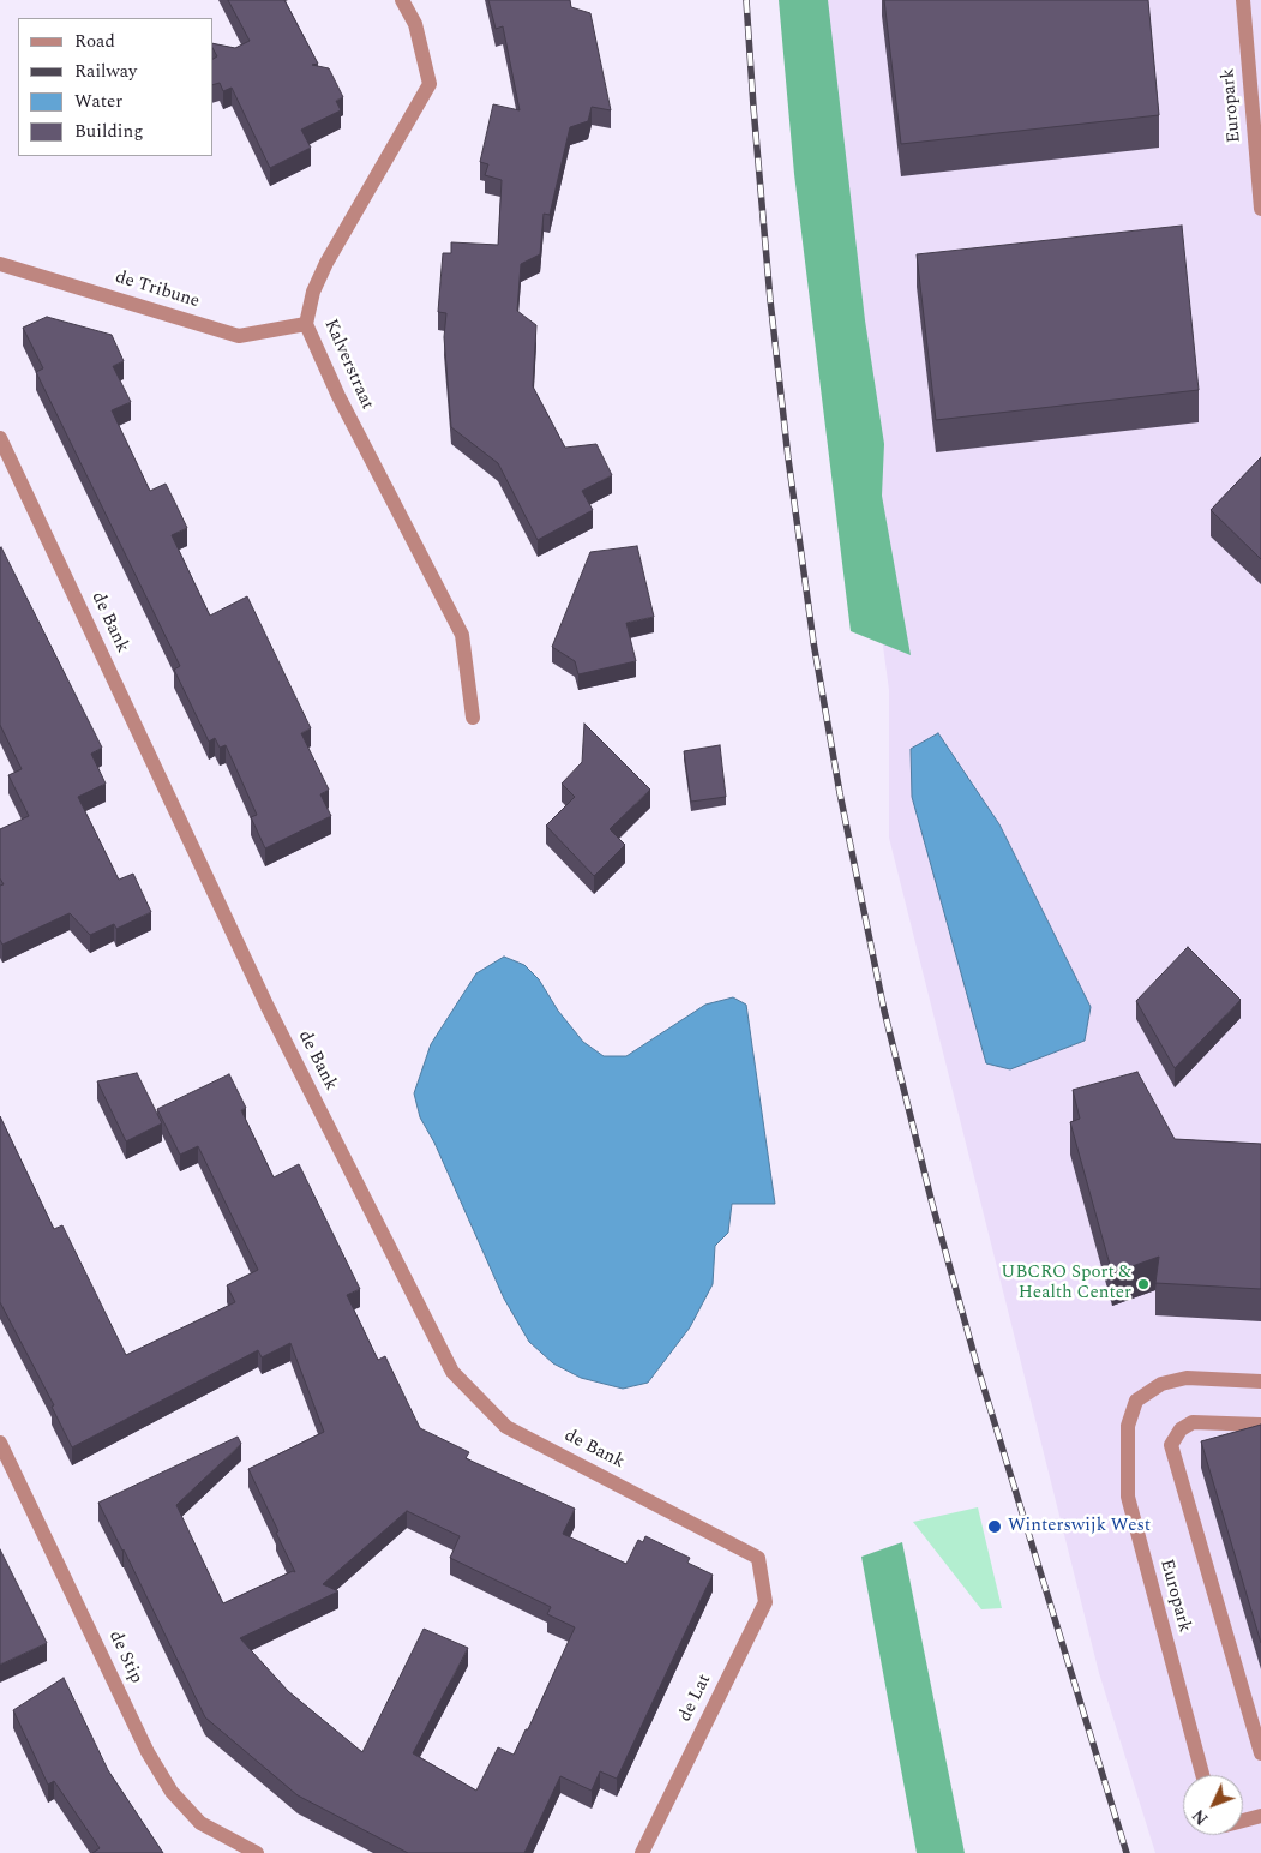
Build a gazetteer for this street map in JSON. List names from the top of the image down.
{
  "streets": {
    "street": [
      "Europark",
      "de Tribune",
      "Kalverstraat",
      "de Bank",
      "de Stip",
      "de Lat"
    ]
  },
  "crossings": [
    ["de Tribune", "Kalverstraat"],
    ["de Bank", "de Lat"]
  ],
  "places": ["UBCRO Sport & Health Center", "Winterswijk West"],
  "legend": [
    "Road",
    "Railway",
    "Water",
    "Building"
  ],
  "north": "bottom left"
}
